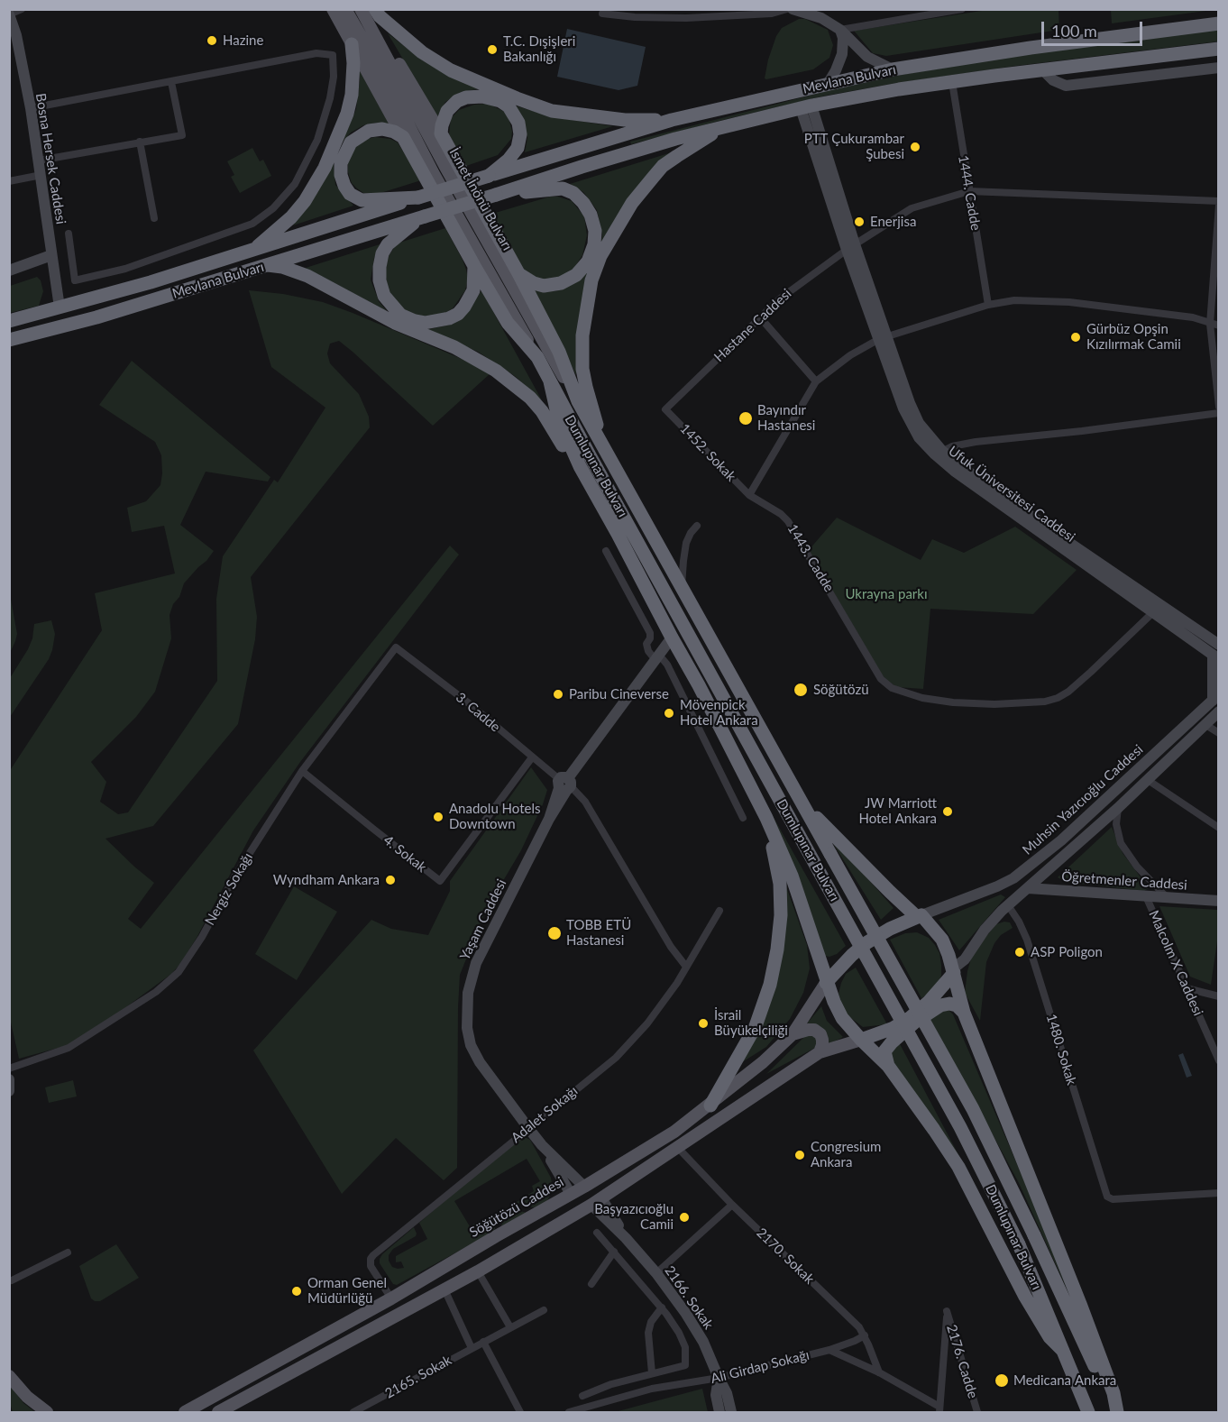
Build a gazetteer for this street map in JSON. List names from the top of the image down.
{
  "streets": {
    "highway": ["Mevlana Bulvarı", "Dumlupınar Bulvarı"],
    "main road": [
      "Bosna Hersek Caddesi",
      "İsmet İnönü Bulvarı",
      "Ufuk Üniversitesi Caddesi",
      "Muhsin Yazıcıoğlu Caddesi",
      "Öğretmenler Caddesi",
      "Yaşam Caddesi",
      "Söğütözü Caddesi",
      "2166. Sokak"
    ],
    "street": [
      "1444. Cadde",
      "Hastane Caddesi",
      "1452. Sokak",
      "1443. Cadde",
      "3. Cadde",
      "4. Sokak",
      "Nergiz Sokağı",
      "Malcolm X Caddesi",
      "1480. Sokak",
      "Adalet Sokağı",
      "2170. Sokak",
      "2176. Cadde",
      "Ali Girdap Sokağı",
      "2165. Sokak"
    ]
  },
  "crossings": [
    ["Mevlana Bulvarı", "Bosna Hersek Caddesi"],
    ["Mevlana Bulvarı", "1444. Cadde"],
    ["Mevlana Bulvarı", "Ufuk Üniversitesi Caddesi"],
    ["1444. Cadde", "Hastane Caddesi"],
    ["İsmet İnönü Bulvarı", "Dumlupınar Bulvarı"],
    ["Hastane Caddesi", "1452. Sokak"],
    ["Hastane Caddesi", "Ufuk Üniversitesi Caddesi"],
    ["1452. Sokak", "1443. Cadde"],
    ["Dumlupınar Bulvarı", "Muhsin Yazıcıoğlu Caddesi"],
    ["Dumlupınar Bulvarı", "Söğütözü Caddesi"],
    ["Ufuk Üniversitesi Caddesi", "1443. Cadde"],
    ["3. Cadde", "4. Sokak"],
    ["3. Cadde", "Nergiz Sokağı"],
    ["3. Cadde", "Yaşam Caddesi"],
    ["3. Cadde", "Adalet Sokağı"],
    ["Muhsin Yazıcıoğlu Caddesi", "Öğretmenler Caddesi"],
    ["Muhsin Yazıcıoğlu Caddesi", "1480. Sokak"],
    ["Muhsin Yazıcıoğlu Caddesi", "Söğütözü Caddesi"],
    ["4. Sokak", "Nergiz Sokağı"],
    ["Öğretmenler Caddesi", "Malcolm X Caddesi"],
    ["Yaşam Caddesi", "Adalet Sokağı"],
    ["Yaşam Caddesi", "Söğütözü Caddesi"],
    ["Adalet Sokağı", "Söğütözü Caddesi"],
    ["2170. Sokak", "Ali Girdap Sokağı"],
    ["2166. Sokak", "Ali Girdap Sokağı"]
  ],
  "parks": ["Ukrayna parkı"],
  "places": [
    "Hazine",
    "T.C. Dışişleri Bakanlığı",
    "PTT Çukurambar Şubesi",
    "Enerjisa",
    "Gürbüz Opşin Kızılırmak Camii",
    "Bayındır Hastanesi",
    "Söğütözü",
    "Paribu Cineverse",
    "Mövenpick Hotel Ankara",
    "JW Marriott Hotel Ankara",
    "Anadolu Hotels Downtown",
    "Wyndham Ankara",
    "TOBB ETÜ Hastanesi",
    "ASP Poligon",
    "İsrail Büyükelçiliği",
    "Congresium Ankara",
    "Başyazıcıoğlu Camii",
    "Orman Genel Müdürlüğü",
    "Medicana Ankara"
  ],
  "scale_bar": "100 m"
}
